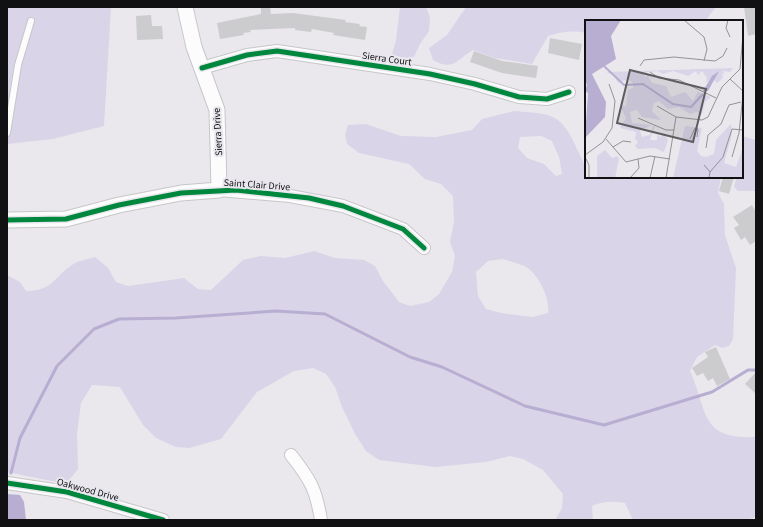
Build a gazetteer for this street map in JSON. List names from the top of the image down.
{
  "streets": {
    "street": [
      "Sierra Court",
      "Sierra Drive",
      "Saint Clair Drive",
      "Oakwood Drive"
    ]
  },
  "crossings": [
    ["Sierra Court", "Sierra Drive"],
    ["Sierra Drive", "Saint Clair Drive"]
  ]
}
